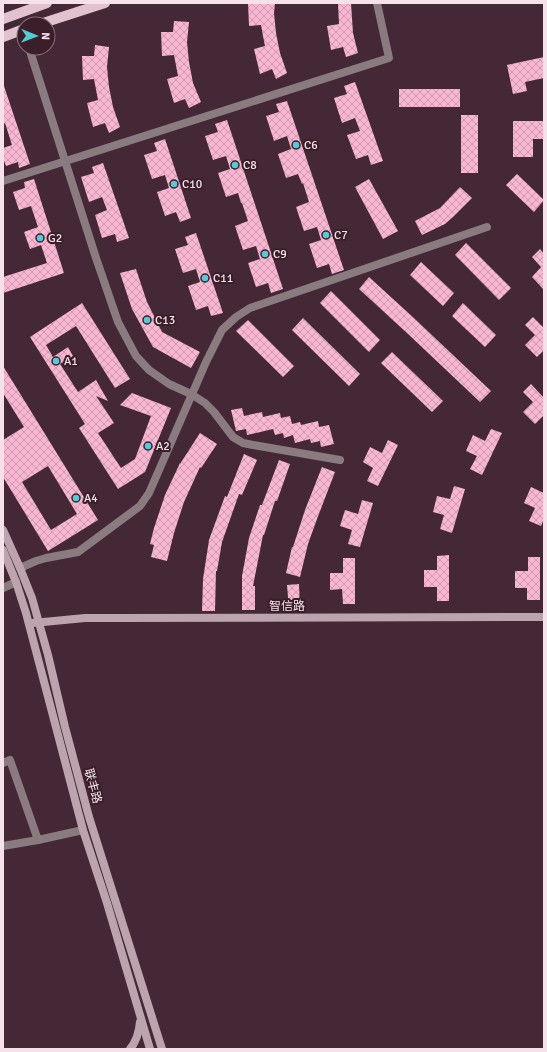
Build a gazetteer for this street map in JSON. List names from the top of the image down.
{
  "streets": {
    "main road": ["智信路", "联丰路"]
  },
  "crossings": [
    ["智信路", "联丰路"]
  ],
  "places": [
    "C6",
    "C8",
    "C10",
    "C7",
    "G2",
    "C9",
    "C11",
    "C13",
    "A1",
    "A2",
    "A4"
  ],
  "north": "right"
}
